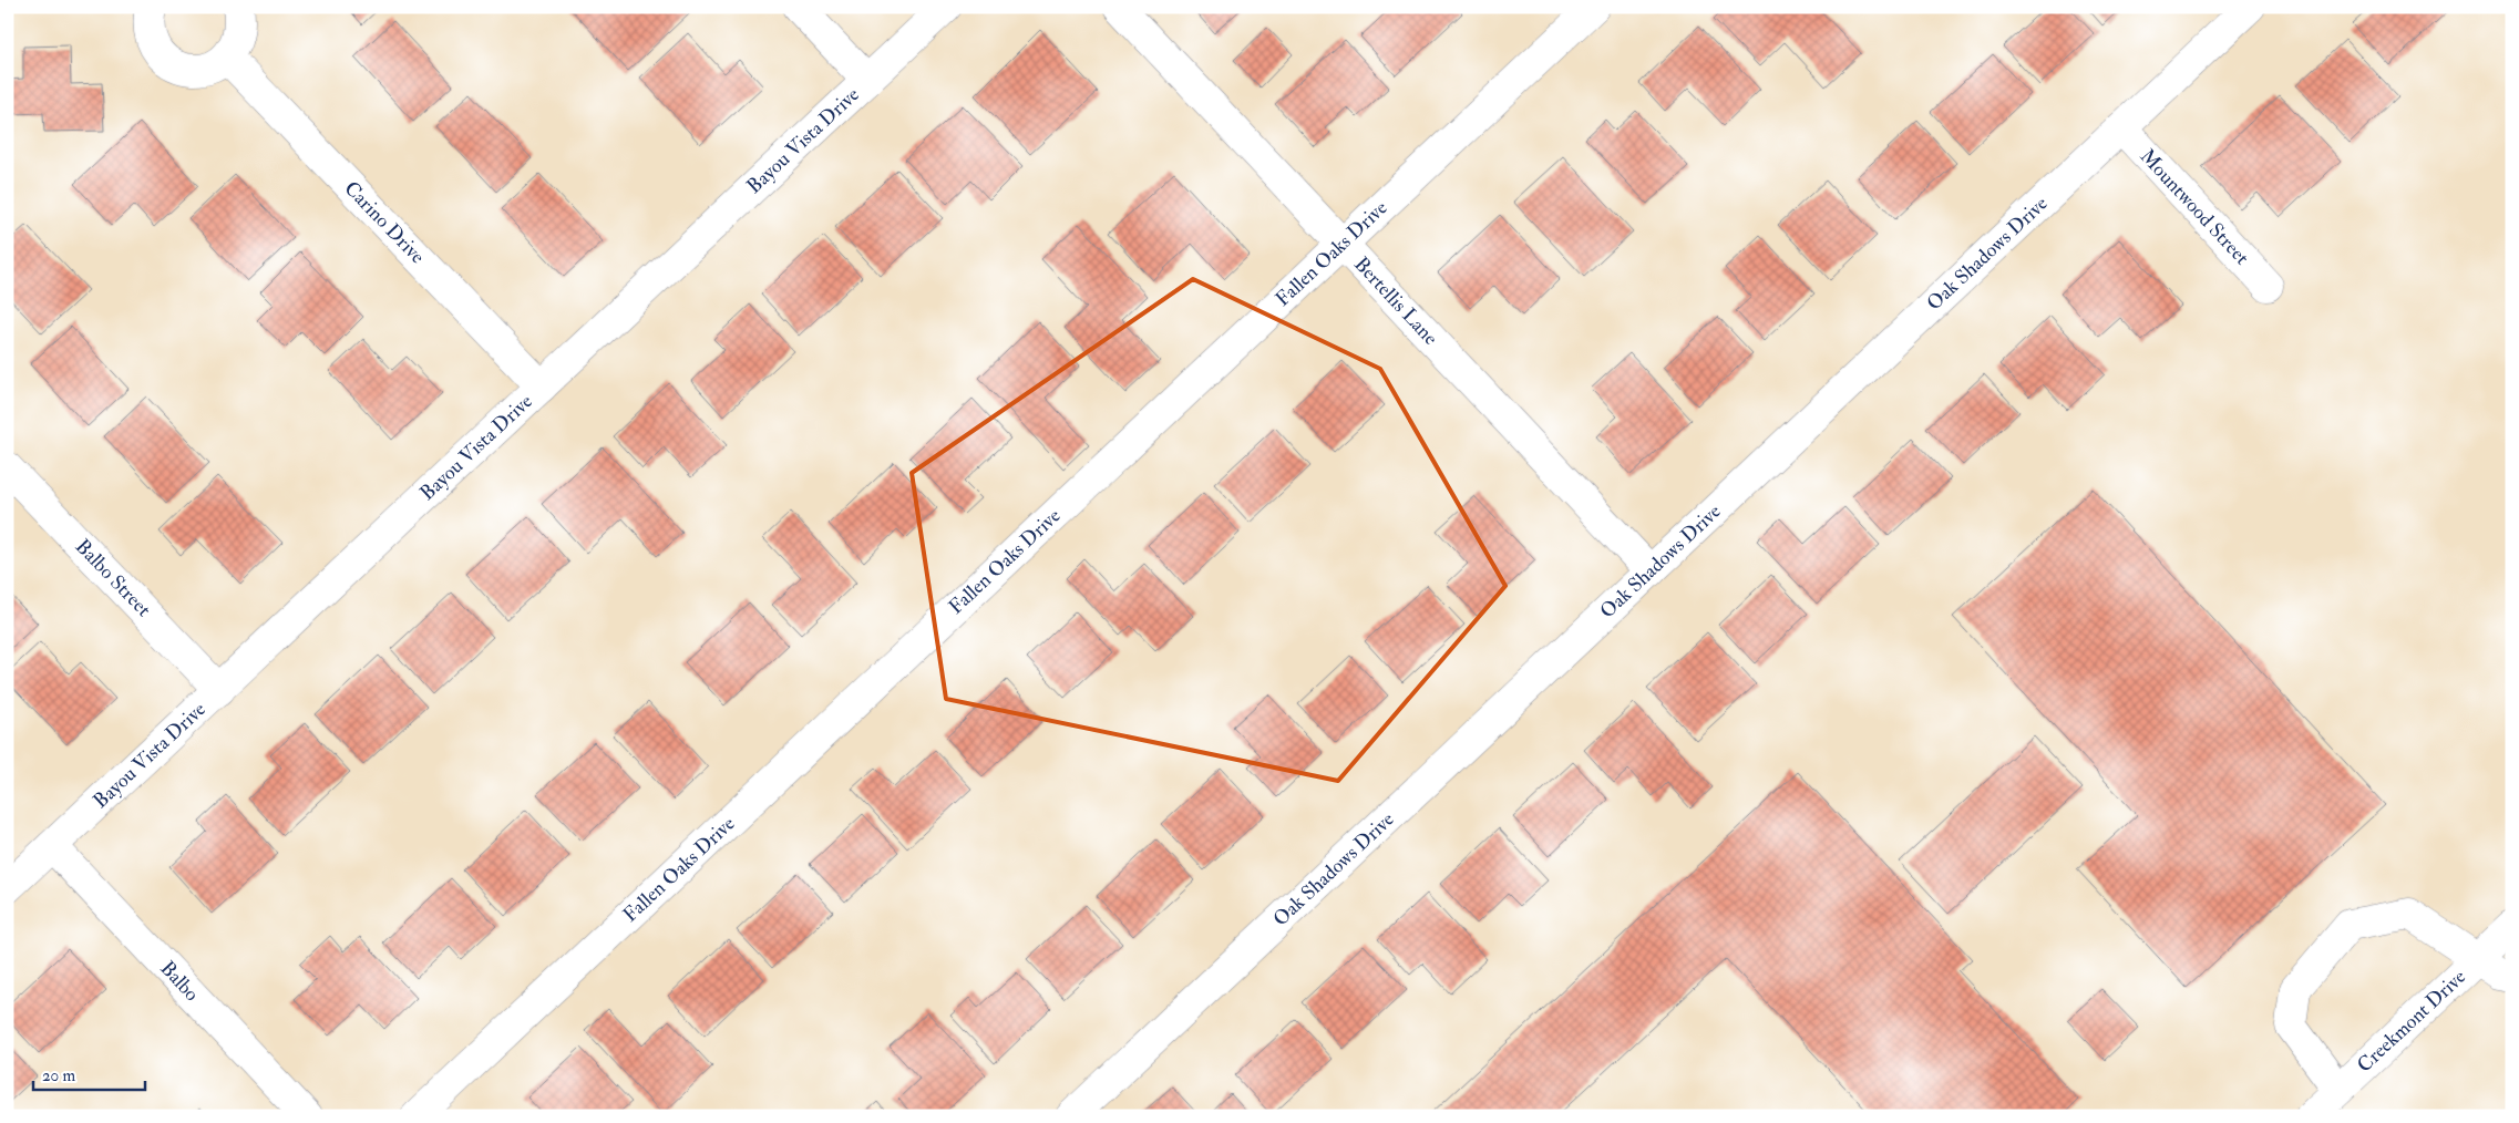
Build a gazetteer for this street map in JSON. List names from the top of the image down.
{
  "streets": {
    "street": [
      "Bayou Vista Drive",
      "Mountwood Street",
      "Carino Drive",
      "Fallen Oaks Drive",
      "Oak Shadows Drive",
      "Bertellis Lane",
      "Balbo Street",
      "Balbo",
      "Creekmont Drive"
    ]
  },
  "crossings": [
    ["Bayou Vista Drive", "Carino Drive"],
    ["Bayou Vista Drive", "Balbo Street"],
    ["Bayou Vista Drive", "Balbo"],
    ["Mountwood Street", "Oak Shadows Drive"],
    ["Fallen Oaks Drive", "Bertellis Lane"],
    ["Oak Shadows Drive", "Bertellis Lane"]
  ],
  "scale_bar": "20 m"
}
